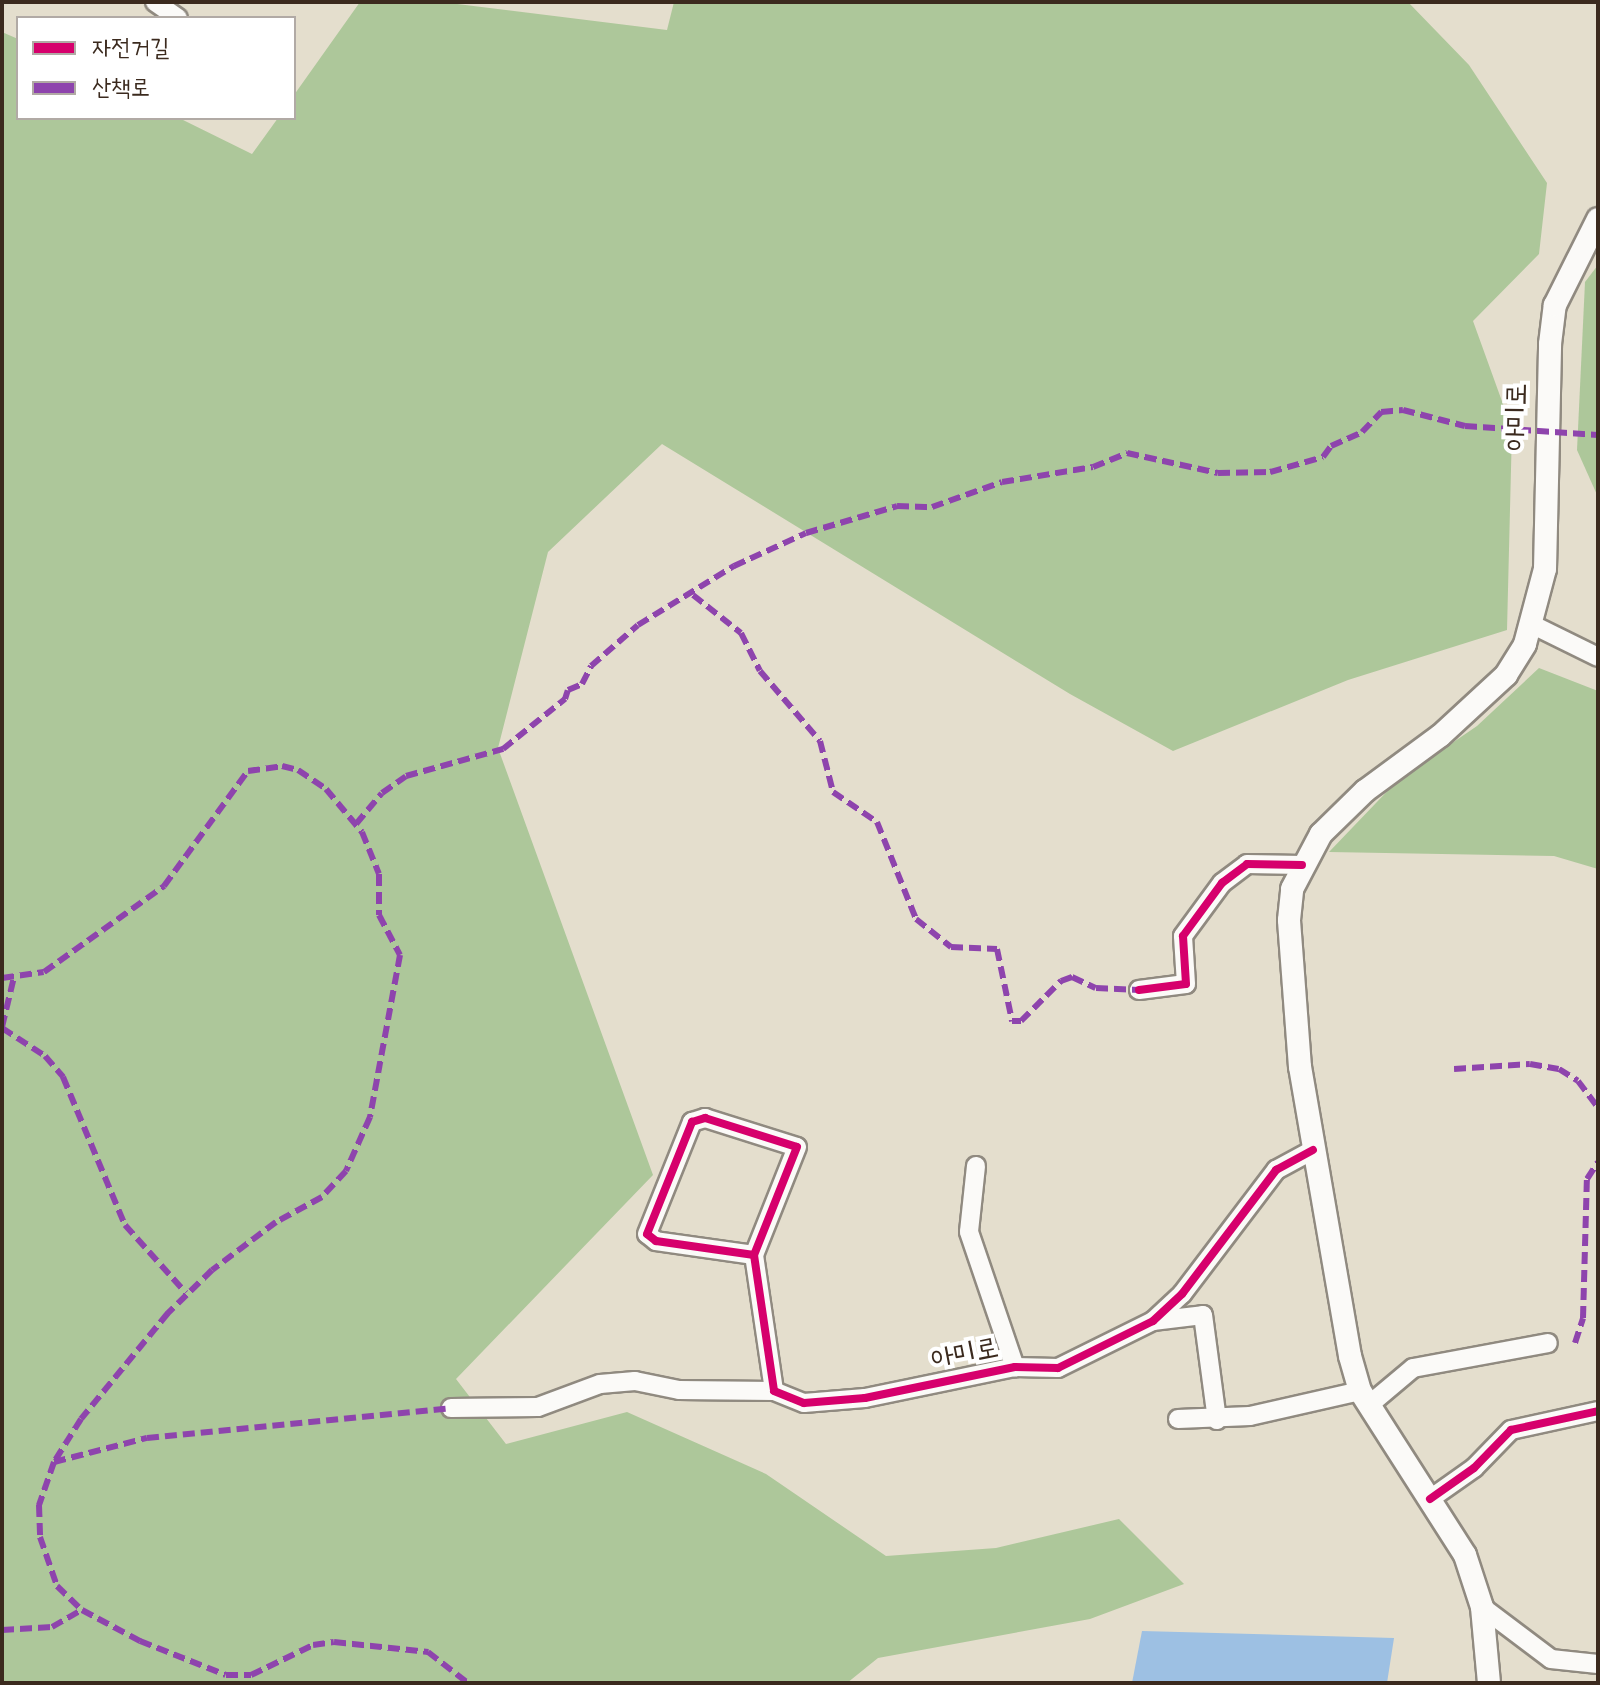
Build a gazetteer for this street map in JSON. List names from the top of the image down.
{
  "streets": {
    "main road": ["아미로"]
  },
  "legend": ["자전거길", "산책로"]
}
